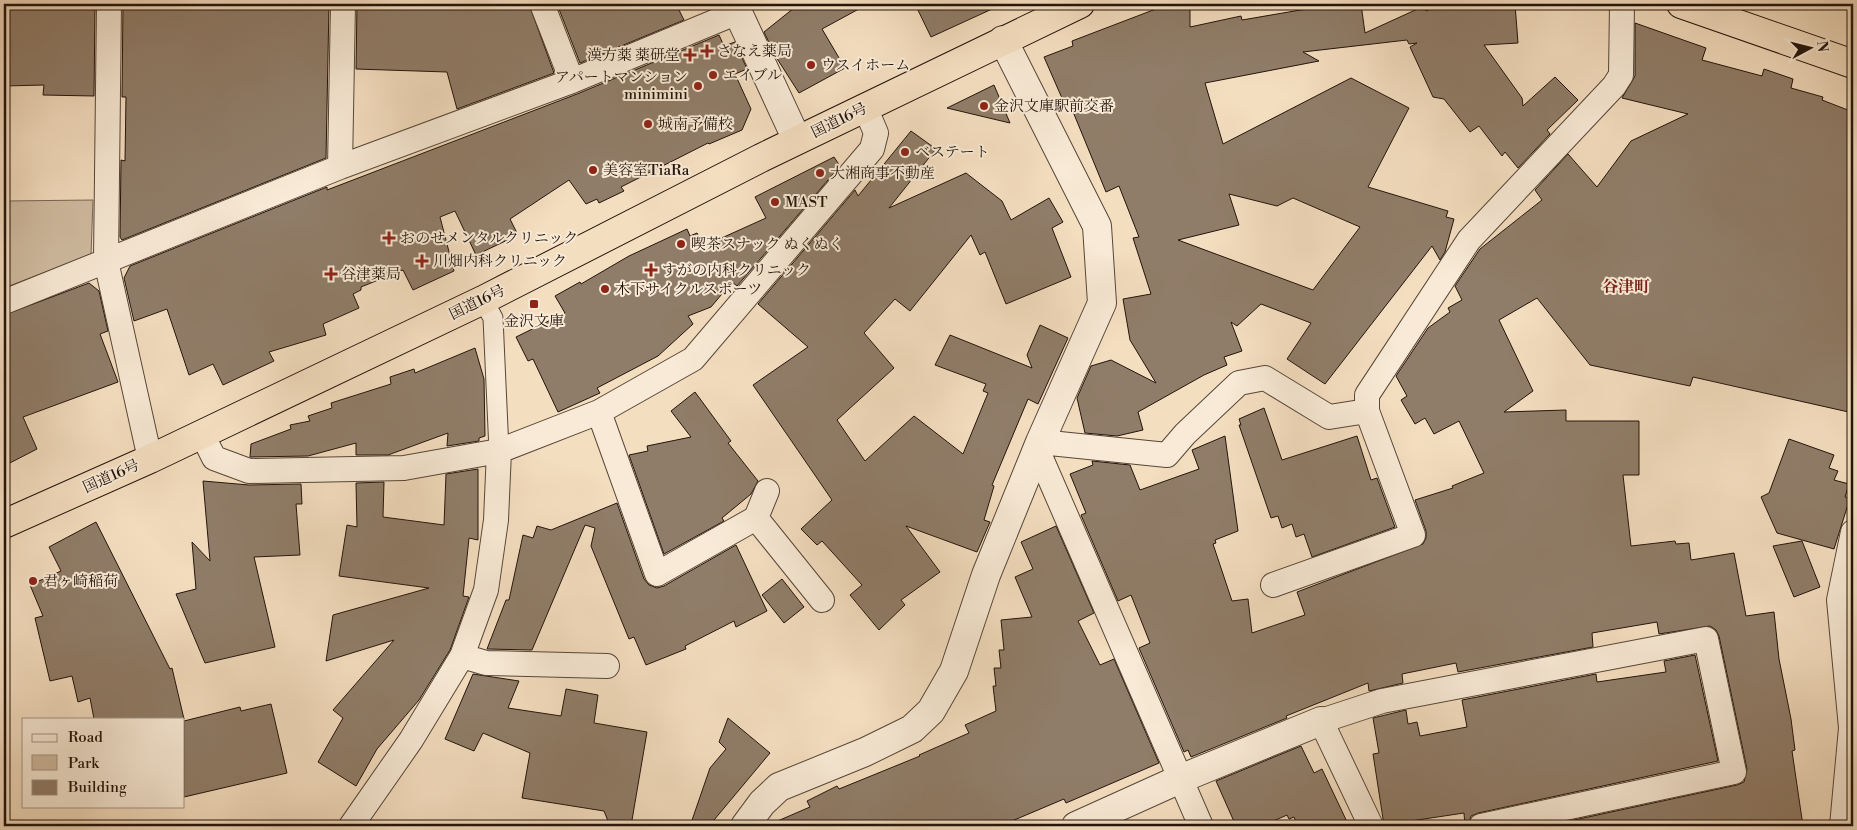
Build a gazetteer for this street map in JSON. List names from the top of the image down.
{
  "streets": {
    "highway": ["国道16号"]
  },
  "districts": ["谷津町"],
  "places": {
    "health": [
      "さなえ薬局",
      "漢方薬 薬研堂",
      "おのせメンタルクリニック",
      "川畑内科クリニック",
      "すがの内科クリニック",
      "谷津薬局"
    ],
    "other": [
      "ウスイホーム",
      "エイブル",
      "アパートマンション minimini",
      "金沢文庫駅前交番",
      "城南予備校",
      "ベステート",
      "美容室TiaRa",
      "大湘商事不動産",
      "MAST",
      "喫茶スナック ぬくぬく",
      "木下サイクルスポーツ",
      "君ヶ崎稲荷"
    ],
    "transit": ["金沢文庫"]
  },
  "legend": ["Road", "Park", "Building"],
  "north": "right"
}
